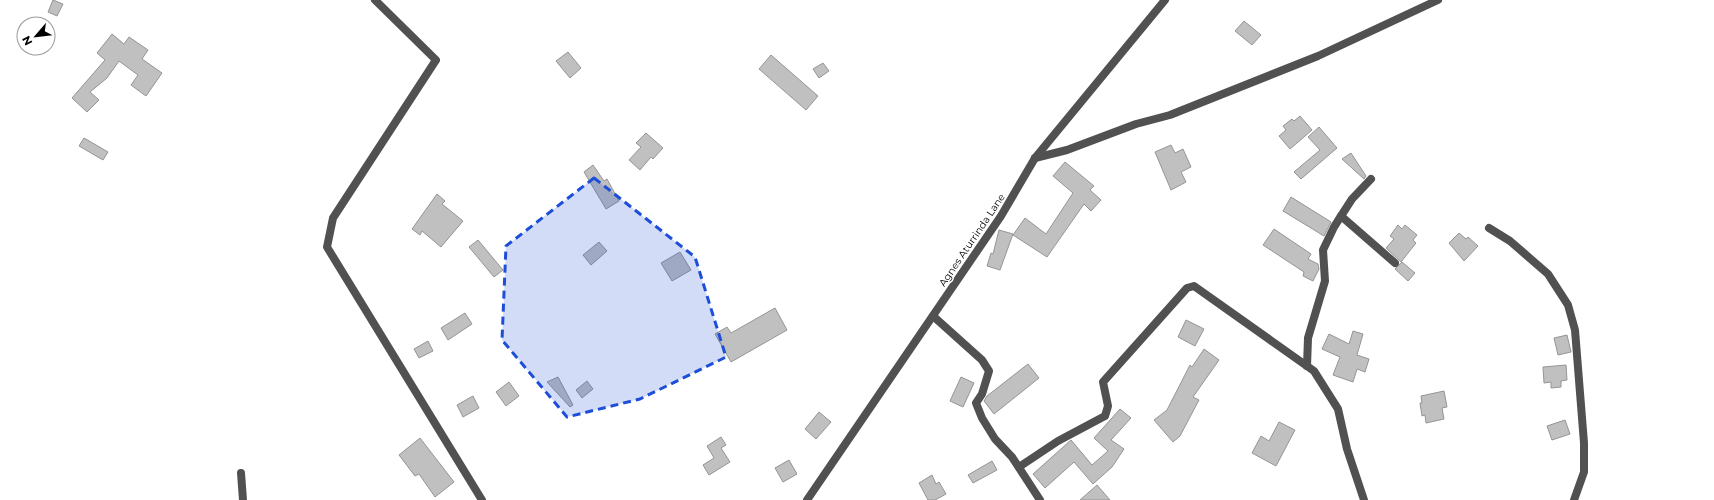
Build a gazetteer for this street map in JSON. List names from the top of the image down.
{
  "streets": {
    "street": ["Agnes Aturrinda Lane"]
  },
  "north": "bottom left"
}
